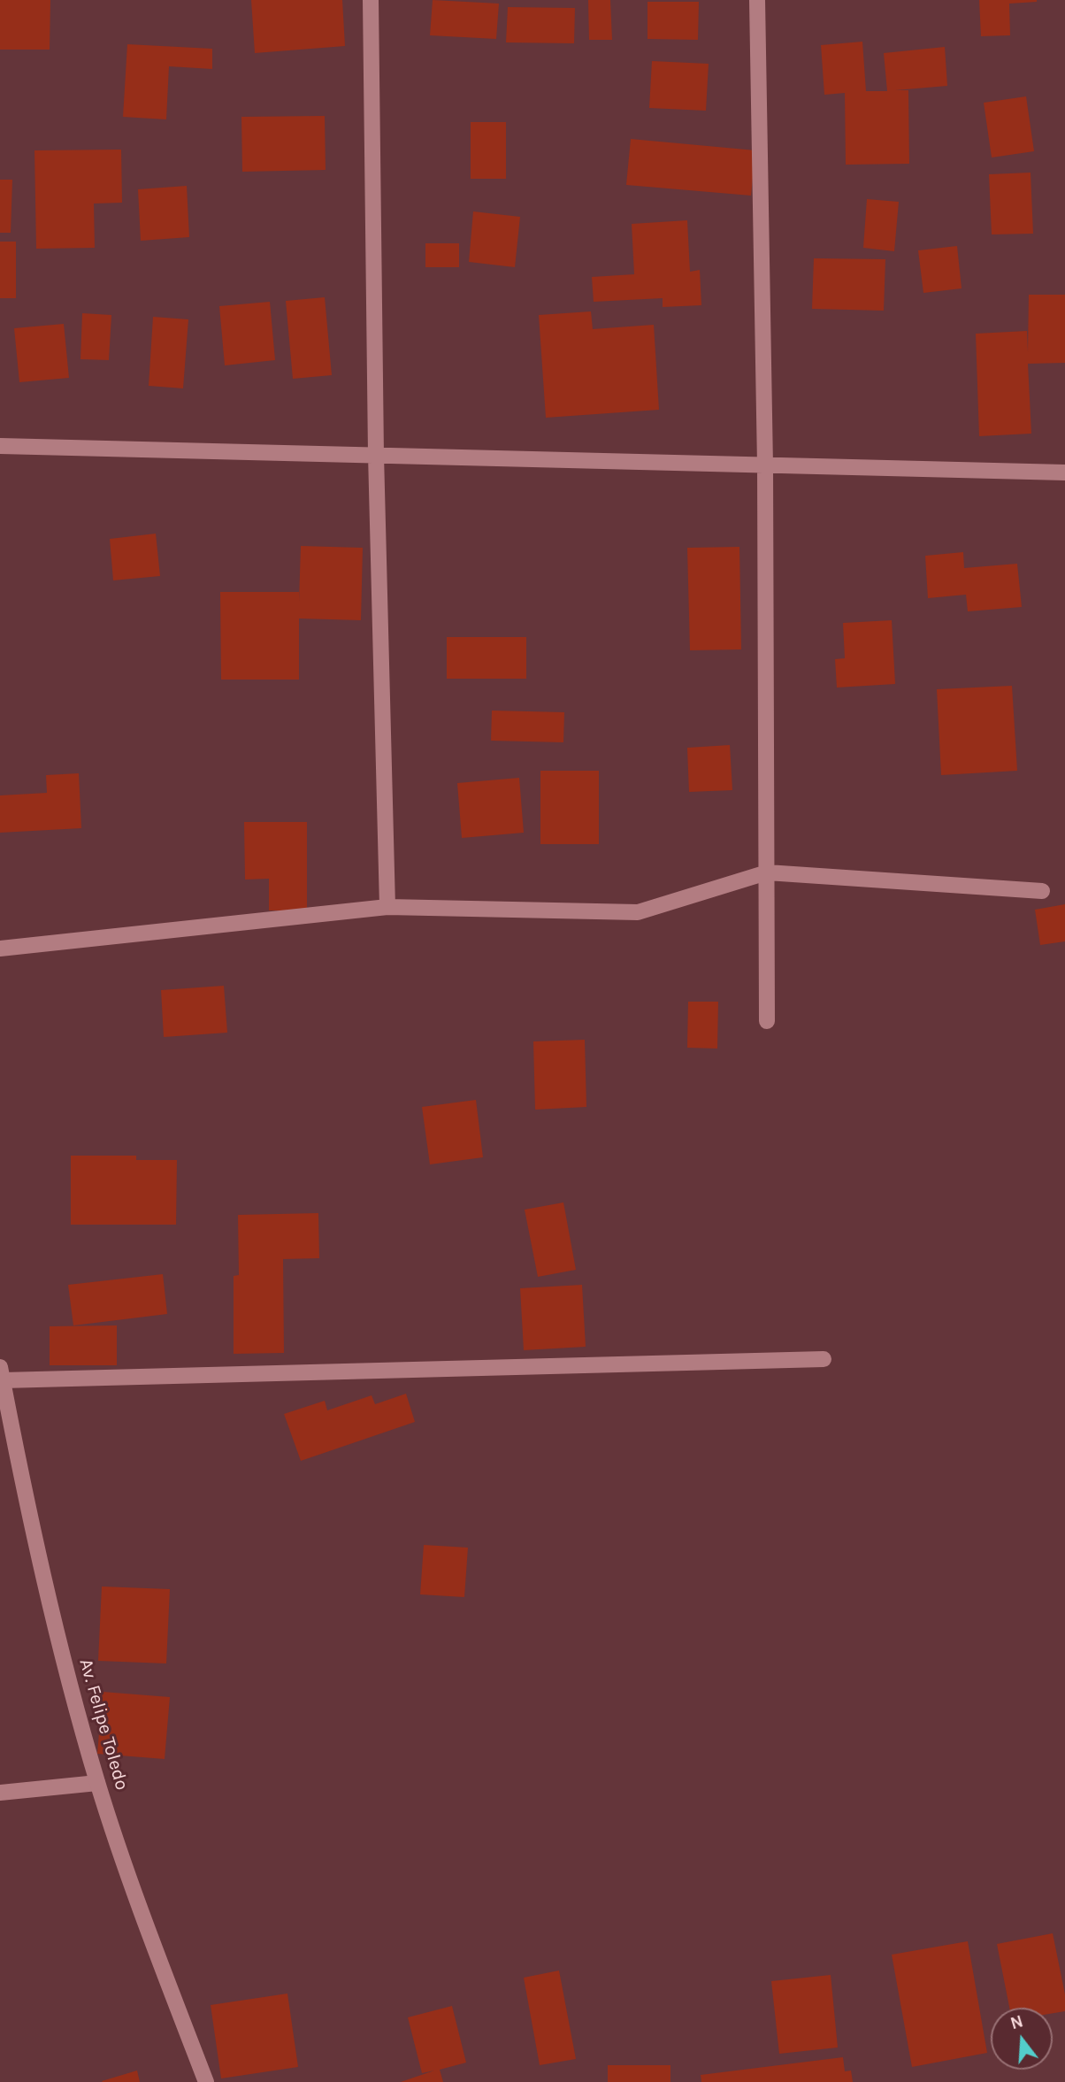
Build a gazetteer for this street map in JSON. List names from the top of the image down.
{
  "streets": {
    "street": ["Av. Felipe Toledo"]
  },
  "north": "top"
}
